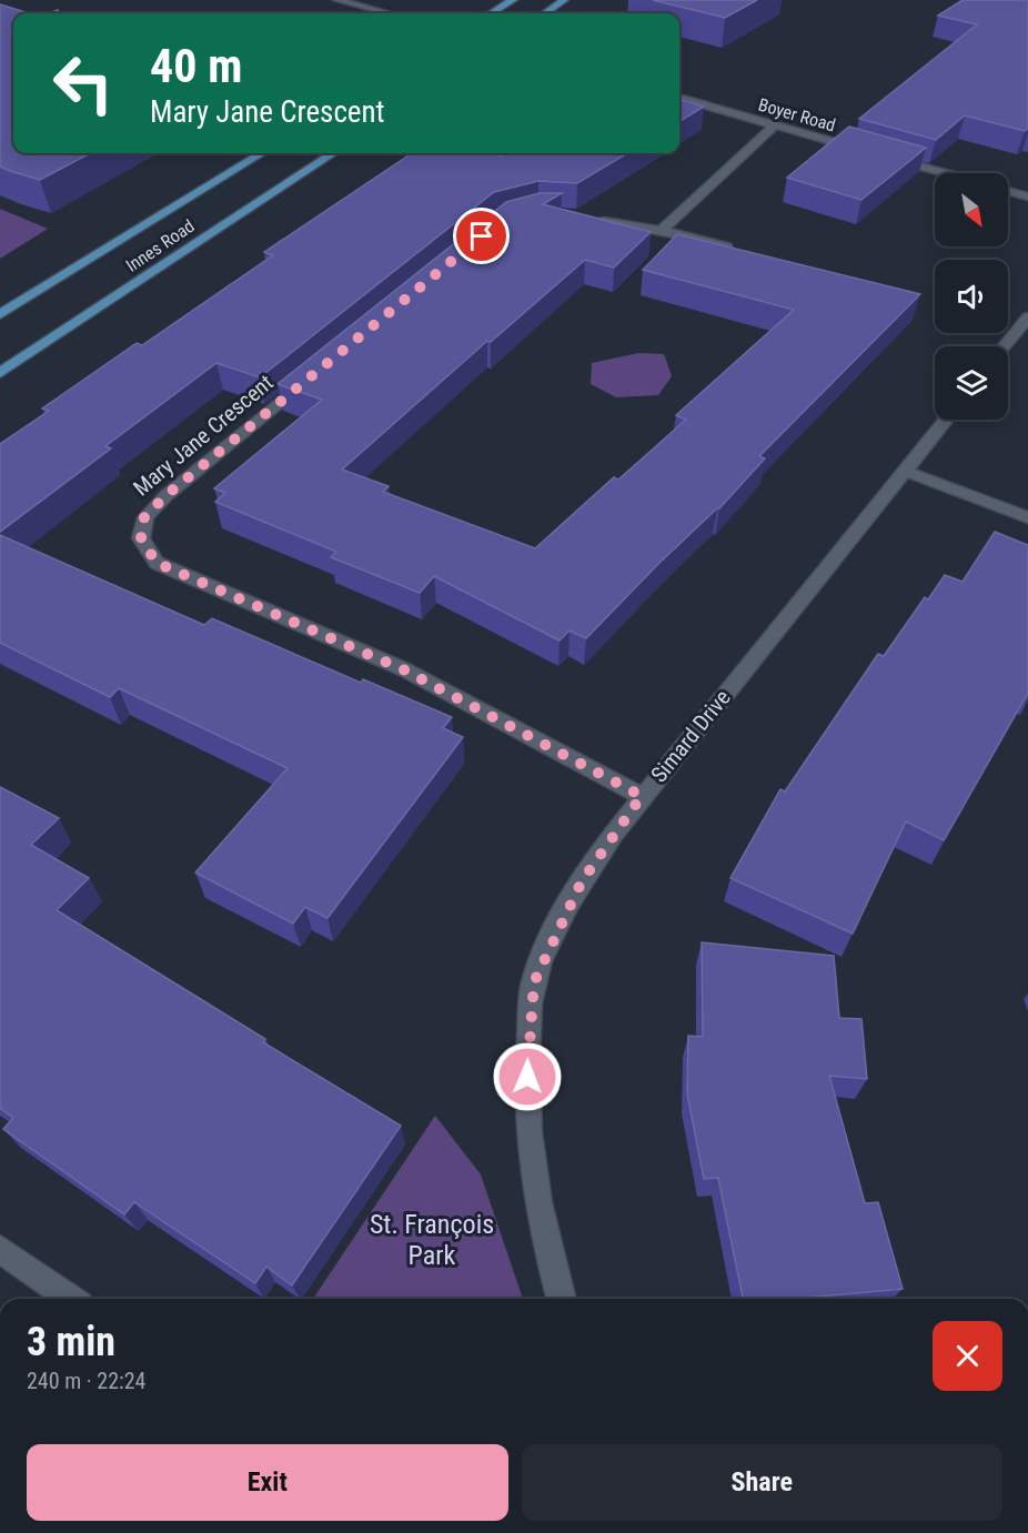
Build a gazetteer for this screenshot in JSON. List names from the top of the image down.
{
  "streets": {
    "main road": ["Innes Road"],
    "street": ["Boyer Road", "Mary Jane Crescent", "Simard Drive"]
  },
  "crossings": [
    ["Mary Jane Crescent", "Simard Drive"]
  ],
  "parks": ["St. François Park"],
  "north": "bottom right",
  "page": {
    "turn": ["40 m", "Mary Jane Crescent"],
    "heading": ["3 min", "240 m · 22:24"],
    "buttons": ["Exit", "Share"]
  }
}
